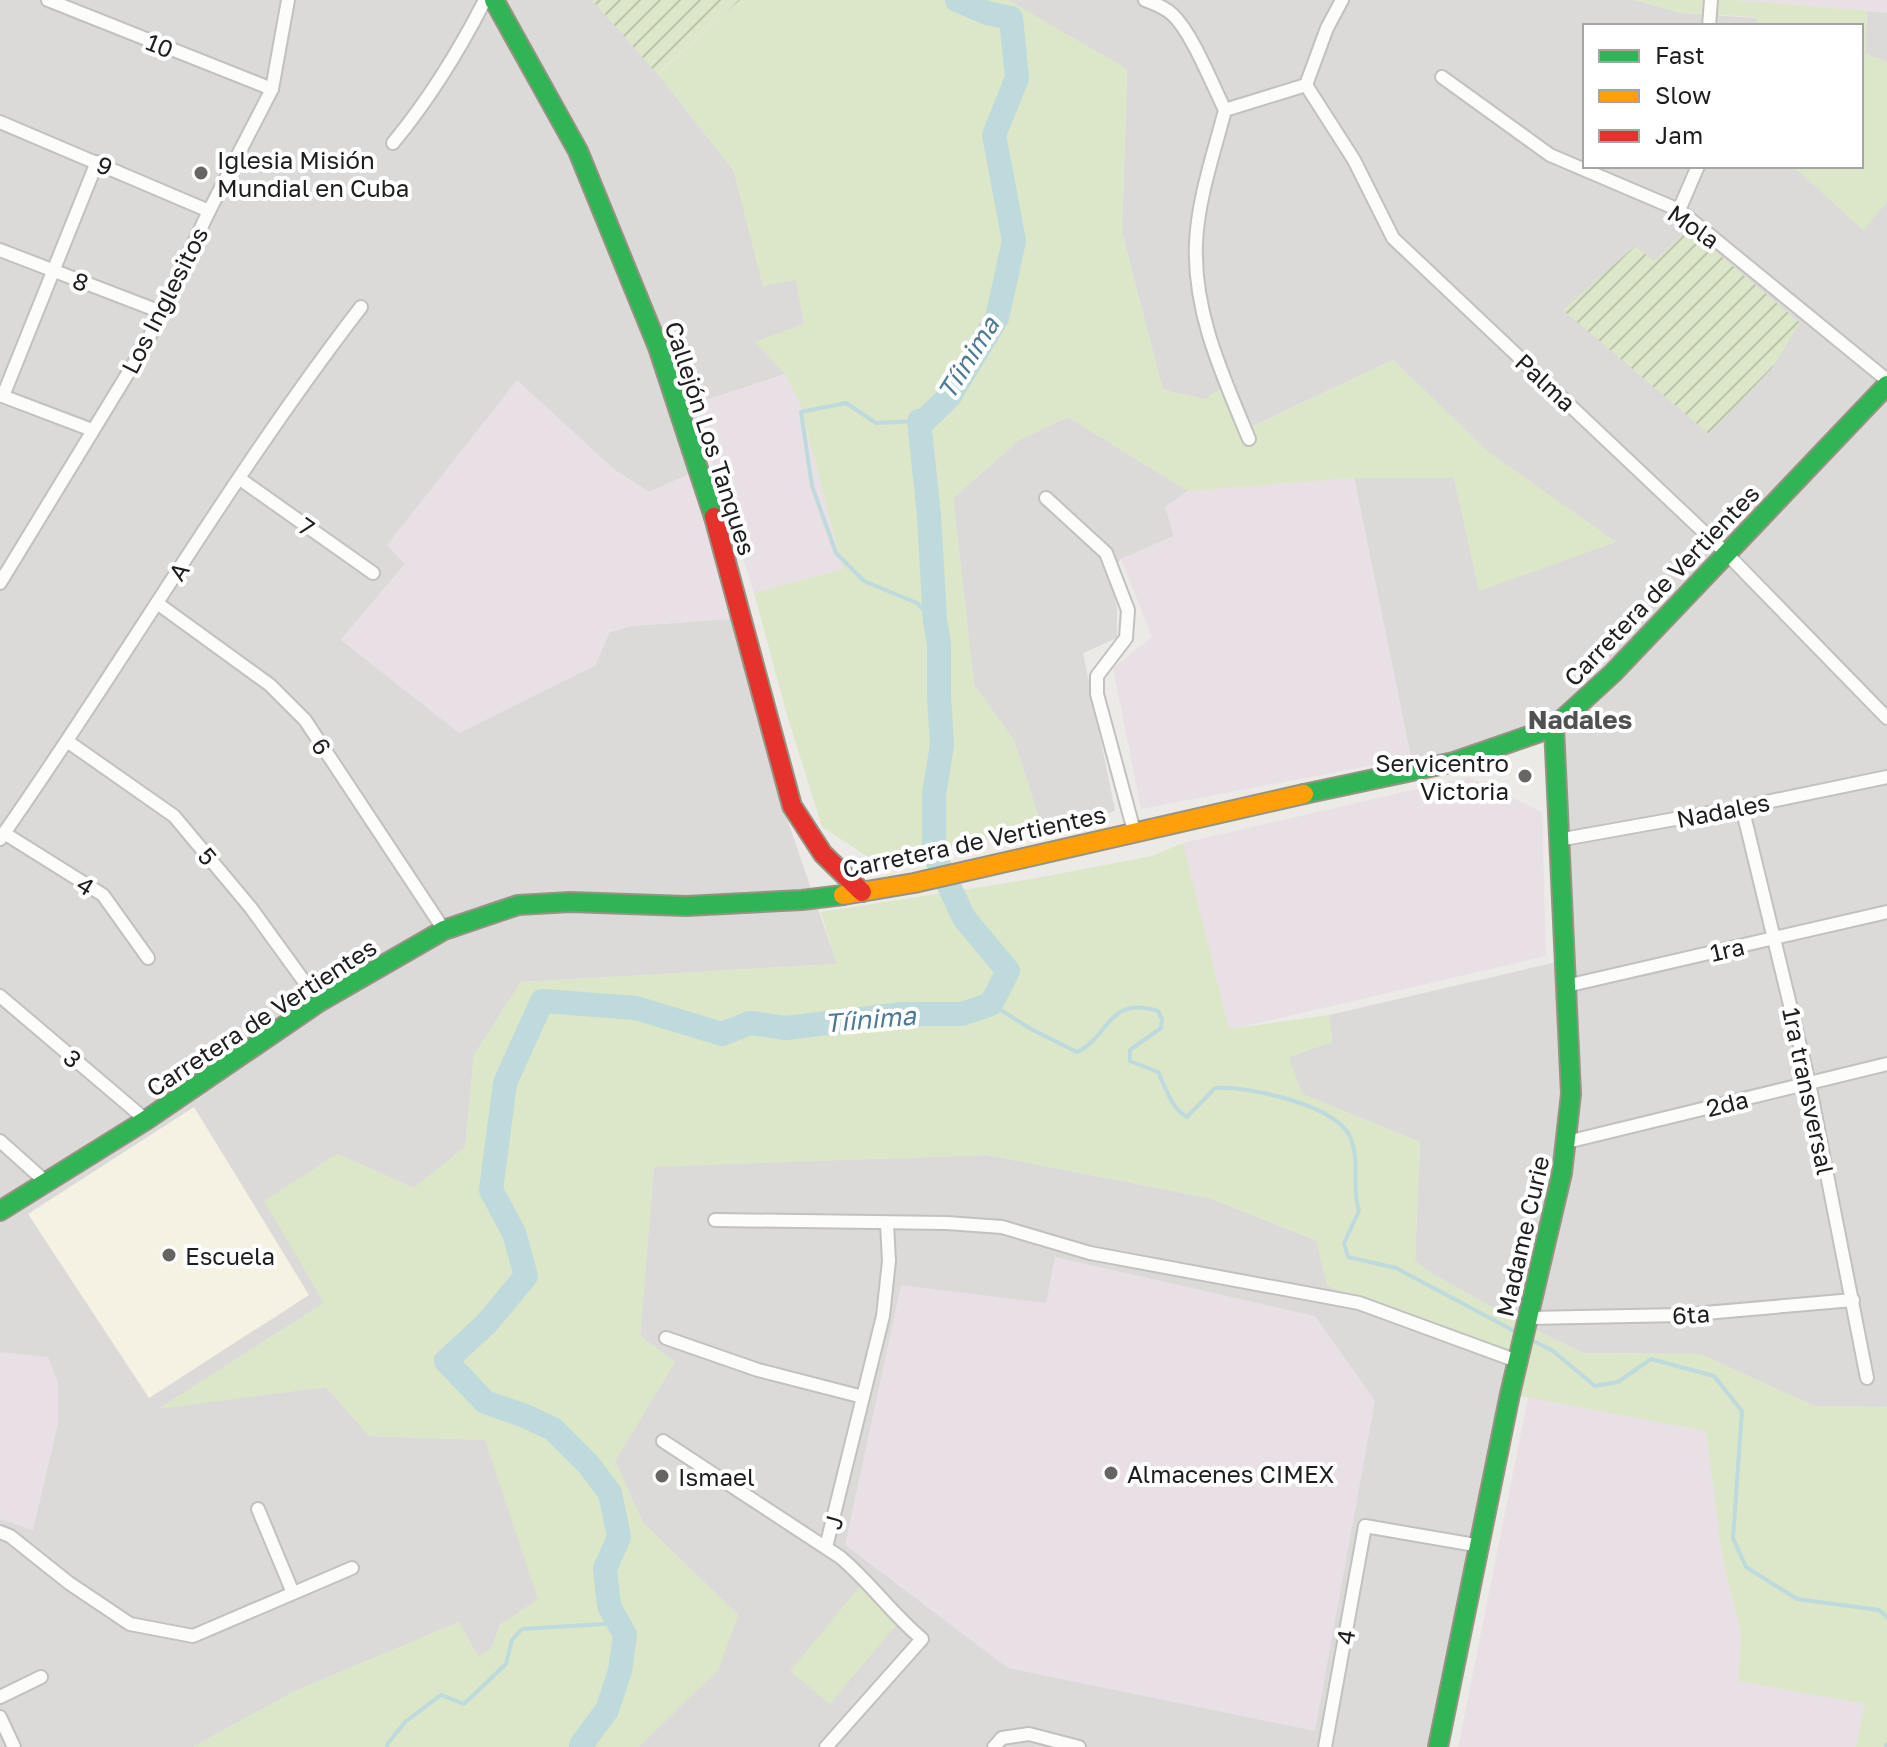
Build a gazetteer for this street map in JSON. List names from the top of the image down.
{
  "streets": {
    "main road": ["Callejón Los Tanques", "Carretera de Vertientes", "Madame Curie"],
    "street": [
      "10",
      "9",
      "Mola",
      "8",
      "Los Inglesitos",
      "Palma",
      "7",
      "A",
      "6",
      "Nadales",
      "5",
      "4",
      "1ra",
      "3",
      "1ra transversal",
      "2da",
      "6ta",
      "J"
    ]
  },
  "crossings": [
    ["10", "Los Inglesitos"],
    ["9", "Los Inglesitos"],
    ["Mola", "Carretera de Vertientes"],
    ["8", "Los Inglesitos"],
    ["Palma", "Carretera de Vertientes"],
    ["Callejón Los Tanques", "Carretera de Vertientes"],
    ["7", "A"],
    ["A", "6"],
    ["A", "5"],
    ["A", "4"],
    ["Carretera de Vertientes", "6"],
    ["Carretera de Vertientes", "5"],
    ["Carretera de Vertientes", "3"],
    ["Carretera de Vertientes", "Madame Curie"],
    ["Nadales", "1ra transversal"],
    ["Nadales", "Madame Curie"],
    ["4", "Madame Curie"],
    ["1ra", "1ra transversal"],
    ["1ra", "Madame Curie"],
    ["1ra transversal", "2da"],
    ["1ra transversal", "6ta"],
    ["2da", "Madame Curie"],
    ["Madame Curie", "6ta"]
  ],
  "districts": ["Nadales"],
  "water": ["Tíinima"],
  "places": [
    "Iglesia Misión Mundial en Cuba",
    "Servicentro Victoria",
    "Escuela",
    "Almacenes CIMEX",
    "Ismael"
  ],
  "legend": ["Fast", "Slow", "Jam"]
}
